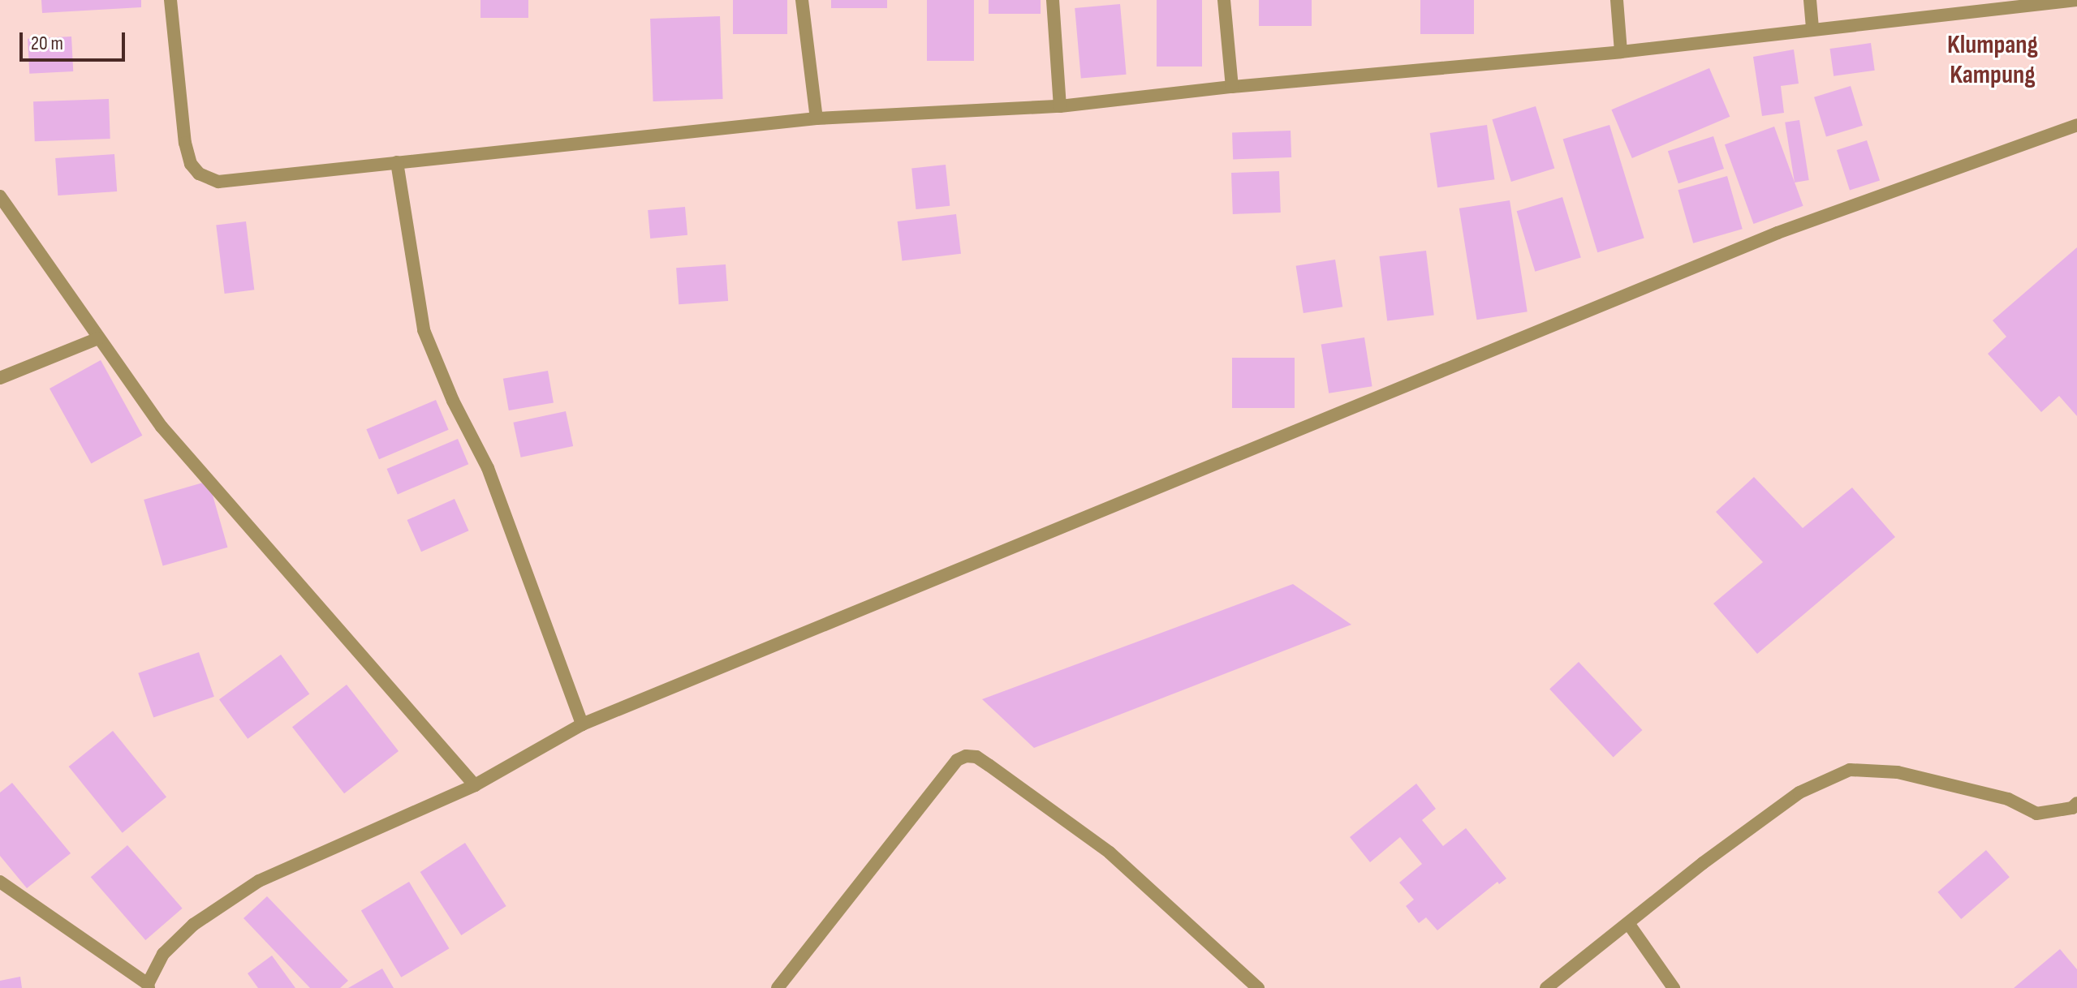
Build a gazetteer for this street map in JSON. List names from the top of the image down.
{
  "districts": ["Klumpang Kampung"],
  "scale_bar": "20 m"
}
